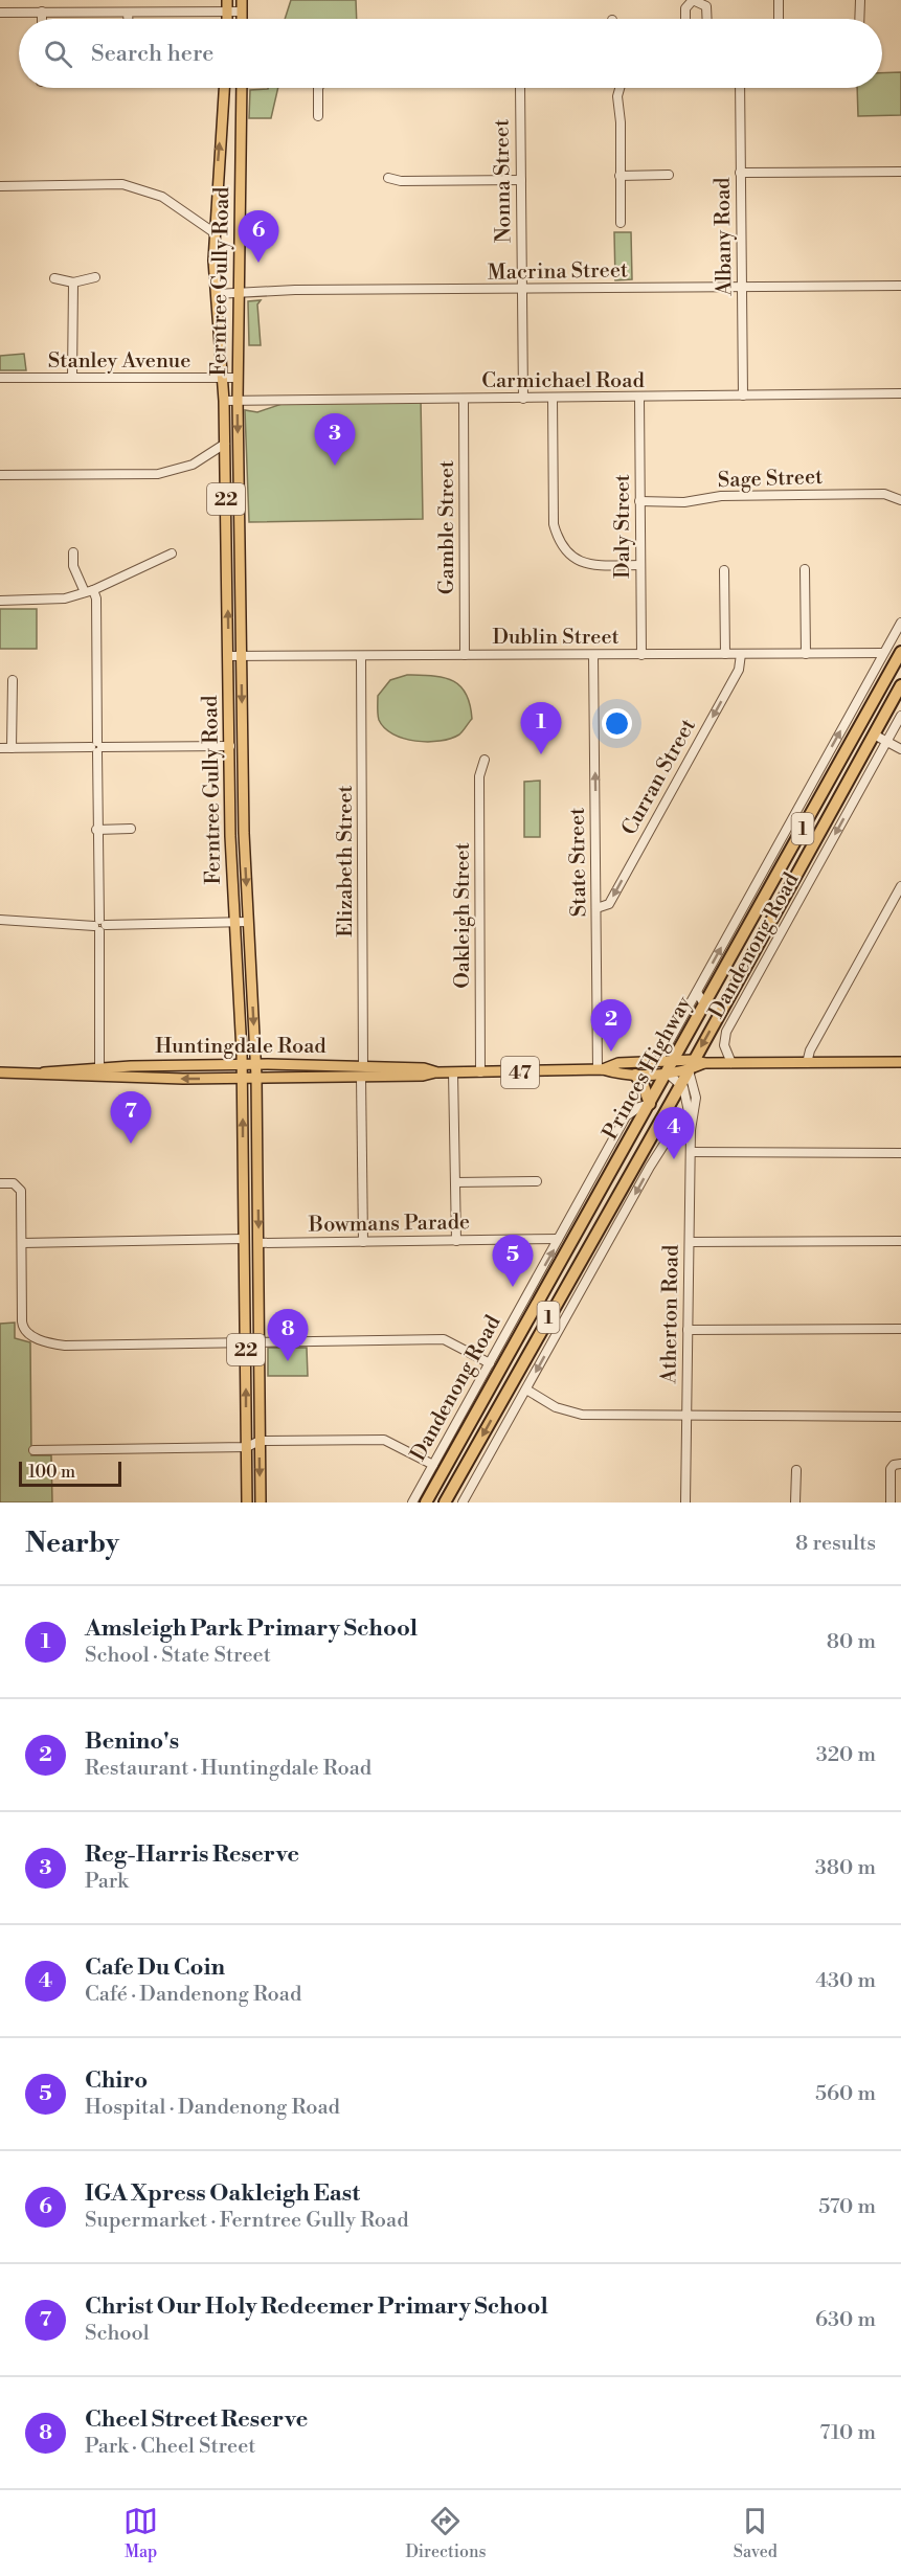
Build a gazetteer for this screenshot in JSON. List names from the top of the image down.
{
  "streets": {
    "highway": ["1", "Princes Highway"],
    "main road": [
      "Ferntree Gully Road",
      "22",
      "Huntingdale Road",
      "47"
    ],
    "street": [
      "Nonna Street",
      "Albany Road",
      "Macrina Street",
      "Stanley Avenue",
      "Carmichael Road",
      "Sage Street",
      "Daly Street",
      "Gamble Street",
      "Dublin Street",
      "Curran Street",
      "Elizabeth Street",
      "State Street",
      "Oakleigh Street",
      "Dandenong Road",
      "Bowmans Parade",
      "Atherton Road"
    ]
  },
  "crossings": [
    ["Nonna Street", "Macrina Street"],
    ["Nonna Street", "Carmichael Road"],
    ["Albany Road", "Macrina Street"],
    ["Albany Road", "Carmichael Road"],
    ["Macrina Street", "Ferntree Gully Road"],
    ["Ferntree Gully Road", "Stanley Avenue"],
    ["Ferntree Gully Road", "Carmichael Road"],
    ["Ferntree Gully Road", "Dublin Street"],
    ["Ferntree Gully Road", "Huntingdale Road"],
    ["Ferntree Gully Road", "Bowmans Parade"],
    ["Carmichael Road", "Daly Street"],
    ["Carmichael Road", "Gamble Street"],
    ["Sage Street", "Daly Street"],
    ["Daly Street", "Dublin Street"],
    ["Gamble Street", "Dublin Street"],
    ["Dublin Street", "Curran Street"],
    ["Dublin Street", "Elizabeth Street"],
    ["Dublin Street", "State Street"],
    ["Dublin Street", "Dandenong Road"],
    ["Curran Street", "State Street"],
    ["Elizabeth Street", "Huntingdale Road"],
    ["State Street", "Huntingdale Road"],
    ["Oakleigh Street", "Huntingdale Road"],
    ["Dandenong Road", "Huntingdale Road"],
    ["Dandenong Road", "Princes Highway"],
    ["Dandenong Road", "Bowmans Parade"],
    ["Huntingdale Road", "Princes Highway"],
    ["Huntingdale Road", "Atherton Road"],
    ["Princes Highway", "Atherton Road"]
  ],
  "one_way": ["Curran Street", "State Street"],
  "scale_bar": "100 m",
  "page": {
    "search": "Search here",
    "pins": [
      "6",
      "3",
      "1",
      "2",
      "7",
      "4",
      "5",
      "8"
    ],
    "scale": "100 m",
    "heading": ["Nearby", "8 results"],
    "list": [
      {
        "mark": "1",
        "name": "Amsleigh Park Primary School",
        "note": "School · State Street",
        "value": "80 m"
      },
      {
        "mark": "2",
        "name": "Benino's",
        "note": "Restaurant · Huntingdale Road",
        "value": "320 m"
      },
      {
        "mark": "3",
        "name": "Reg-Harris Reserve",
        "note": "Park",
        "value": "380 m"
      },
      {
        "mark": "4",
        "name": "Cafe Du Coin",
        "note": "Café · Dandenong Road",
        "value": "430 m"
      },
      {
        "mark": "5",
        "name": "Chiro",
        "note": "Hospital · Dandenong Road",
        "value": "560 m"
      },
      {
        "mark": "6",
        "name": "IGA Xpress Oakleigh East",
        "note": "Supermarket · Ferntree Gully Road",
        "value": "570 m"
      },
      {
        "mark": "7",
        "name": "Christ Our Holy Redeemer Primary School",
        "note": "School",
        "value": "630 m"
      },
      {
        "mark": "8",
        "name": "Cheel Street Reserve",
        "note": "Park · Cheel Street",
        "value": "710 m"
      }
    ],
    "nav": ["Map", "Directions", "Saved"]
  }
}
